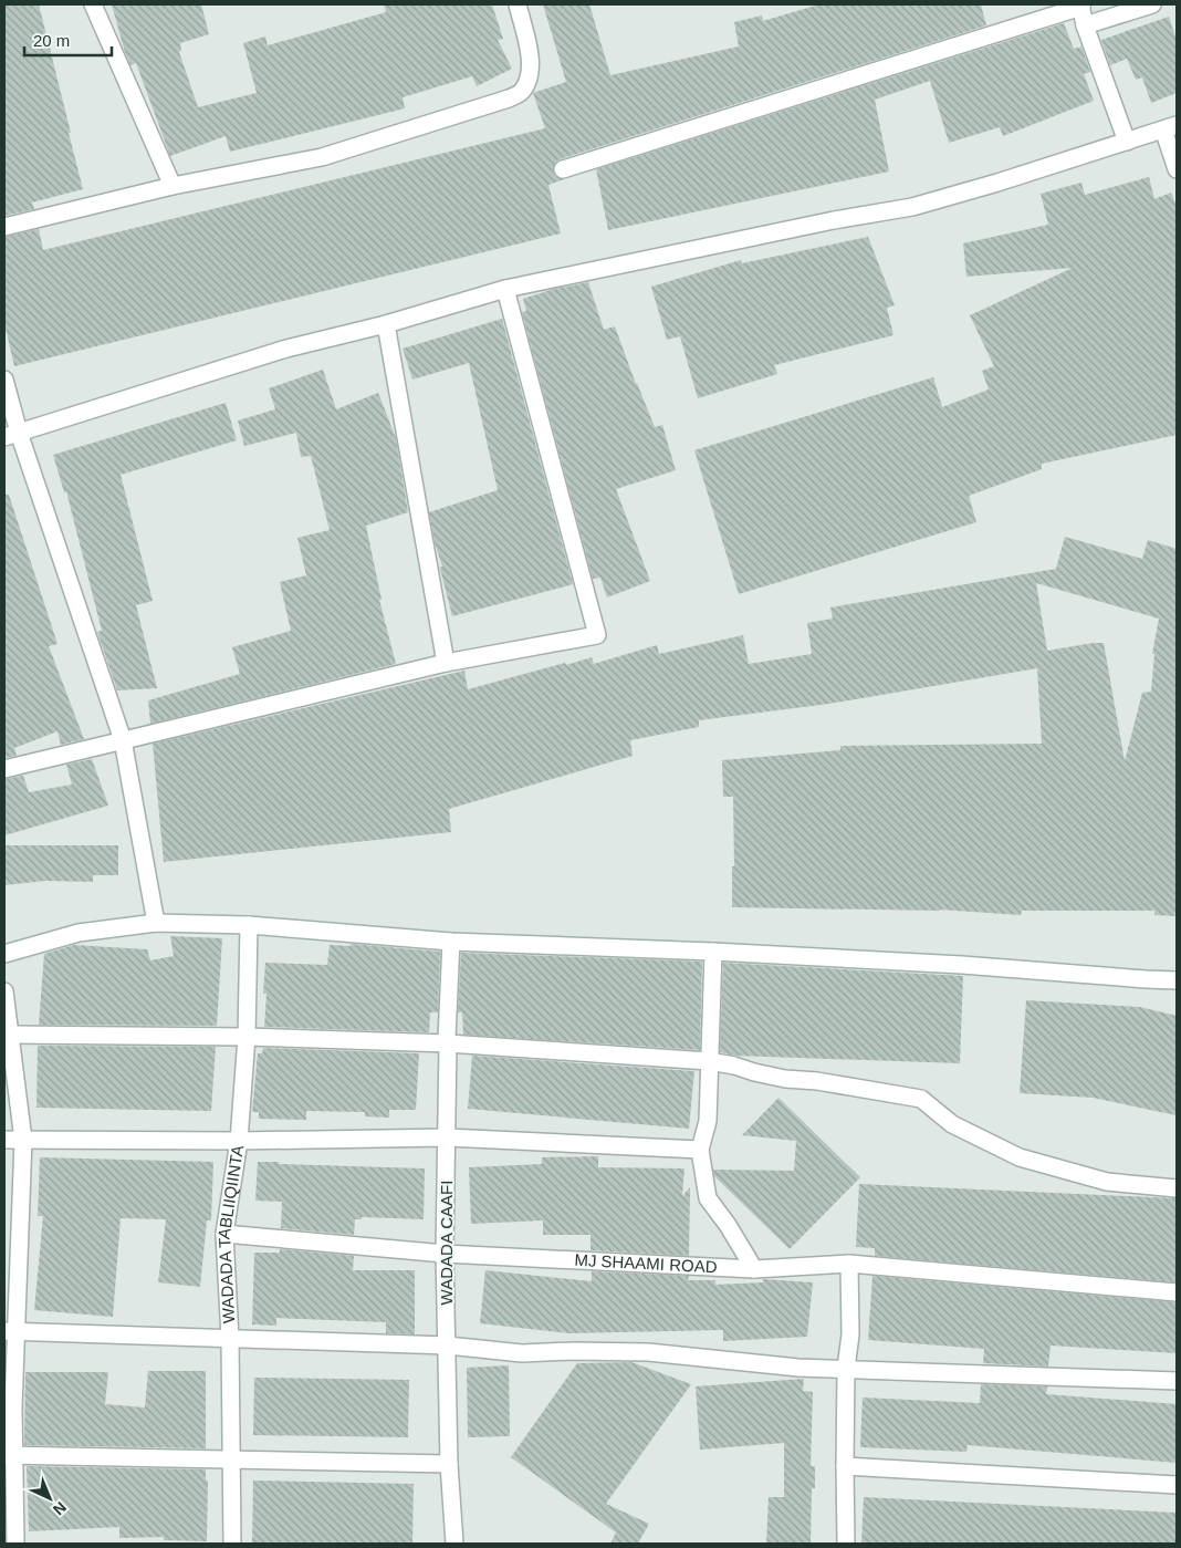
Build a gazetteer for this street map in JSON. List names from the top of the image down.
{
  "streets": {
    "street": ["WADADA TABLIIQIINTA", "WADADA CAAFI", "MJ SHAAMI ROAD"]
  },
  "crossings": [
    ["WADADA TABLIIQIINTA", "MJ SHAAMI ROAD"],
    ["WADADA CAAFI", "MJ SHAAMI ROAD"]
  ],
  "scale_bar": "20 m",
  "north": "bottom right"
}
